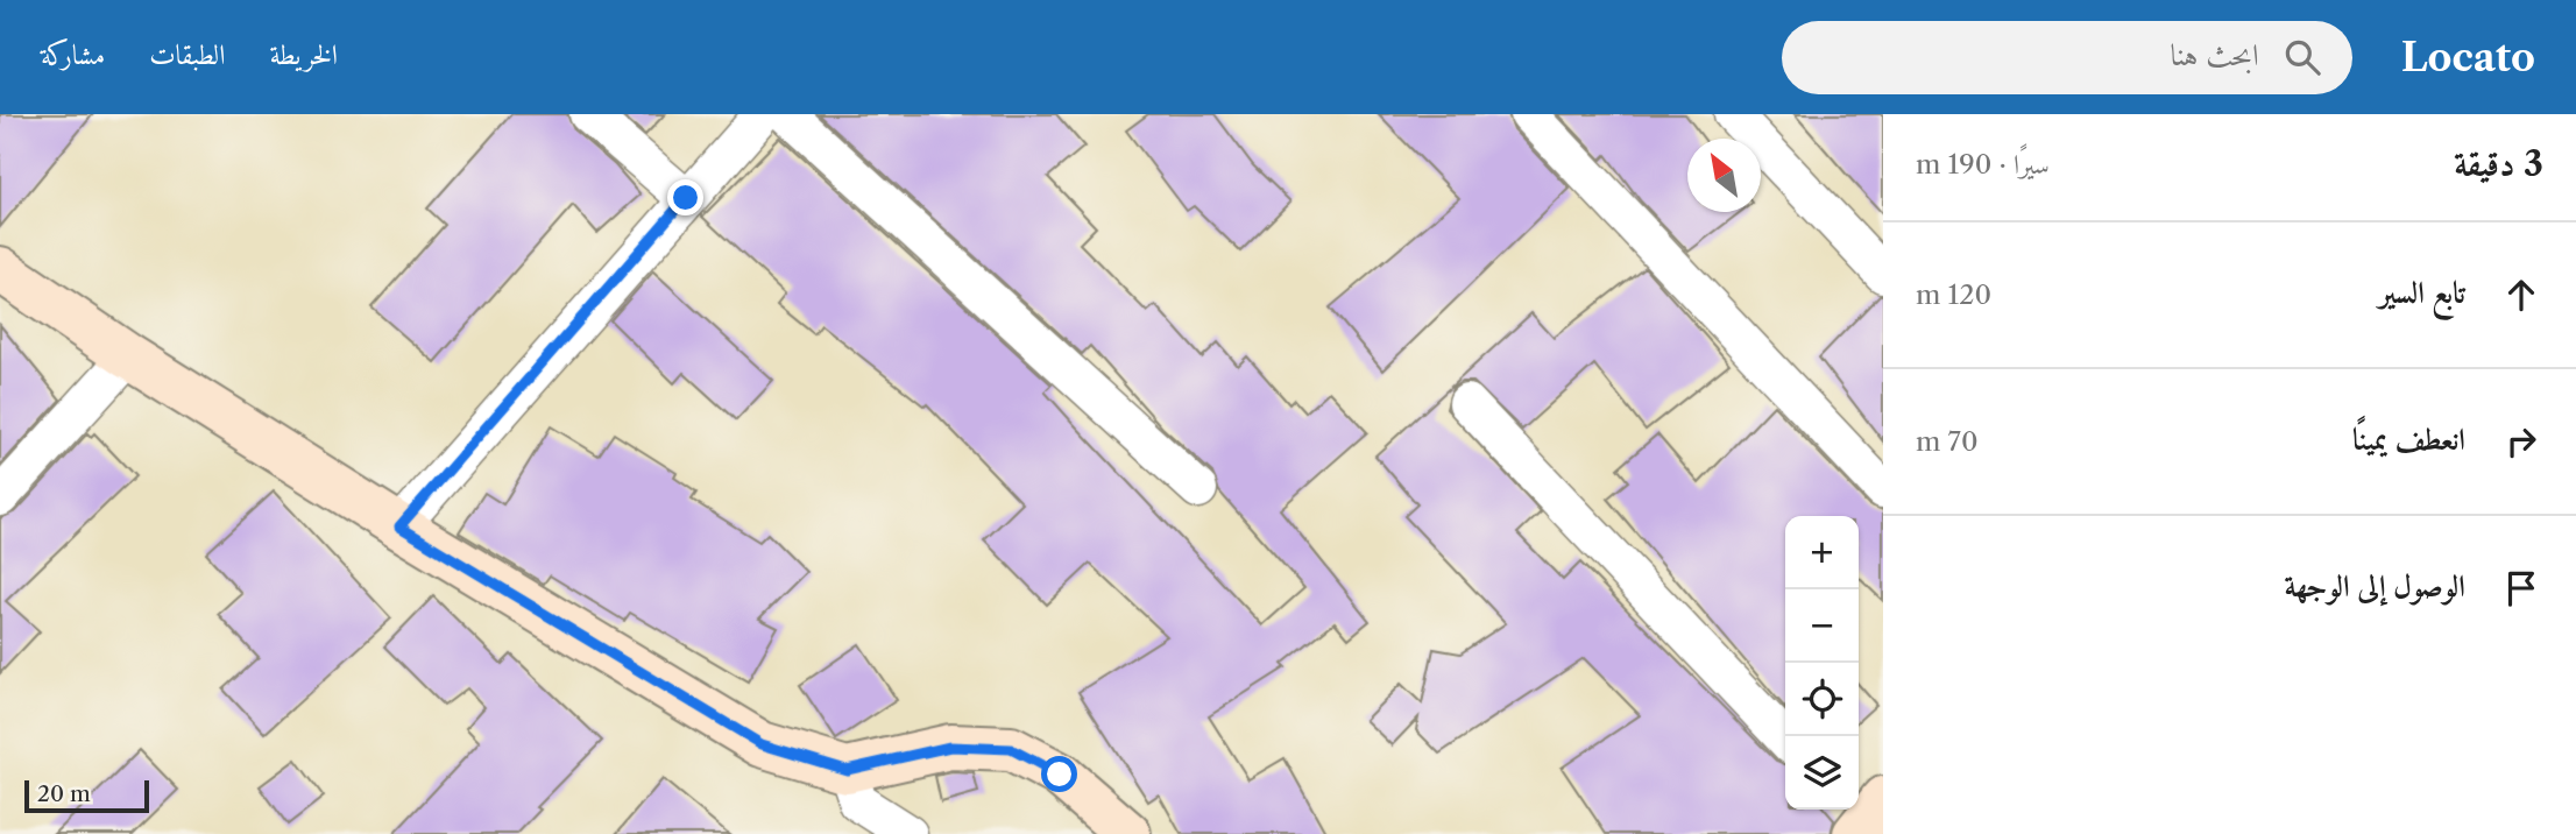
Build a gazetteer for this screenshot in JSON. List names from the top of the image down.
{
  "scale_bar": "20 m",
  "north": "top left",
  "page": {
    "header": "Locato",
    "search": "ابحث هنا",
    "nav": ["الخريطة", "الطبقات", "مشاركة"],
    "heading": ["3 دقيقة", "سيرًا · 190 m"],
    "list": [
      ["تابع السير", "120 m"],
      ["انعطف يمينًا", "70 m"],
      "الوصول إلى الوجهة"
    ],
    "map_buttons": ["+", "−"],
    "scale": "20 m"
  }
}
